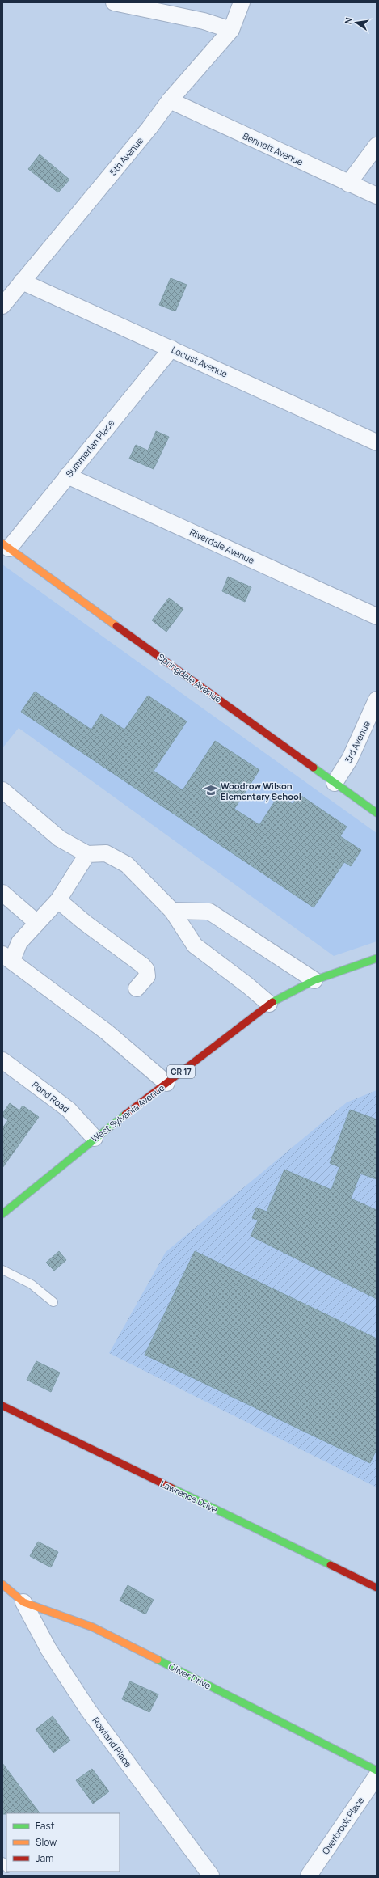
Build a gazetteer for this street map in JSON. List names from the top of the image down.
{
  "streets": {
    "street": [
      "Bennett Avenue",
      "5th Avenue",
      "Locust Avenue",
      "Summerlan Place",
      "Riverdale Avenue",
      "Springdale Avenue",
      "3rd Avenue",
      "CR 17",
      "Pond Road",
      "West Sylvania Avenue",
      "Lawrence Drive",
      "Oliver Drive",
      "Rowland Place",
      "Overbrook Place"
    ]
  },
  "crossings": [
    ["Bennett Avenue", "5th Avenue"],
    ["5th Avenue", "Locust Avenue"],
    ["Locust Avenue", "Summerlan Place"],
    ["Summerlan Place", "Riverdale Avenue"],
    ["Summerlan Place", "Springdale Avenue"],
    ["Springdale Avenue", "3rd Avenue"],
    ["Pond Road", "West Sylvania Avenue"],
    ["Oliver Drive", "Rowland Place"]
  ],
  "places": {
    "school or university": ["Woodrow Wilson Elementary School"]
  },
  "legend": ["Fast", "Slow", "Jam"],
  "north": "left"
}
